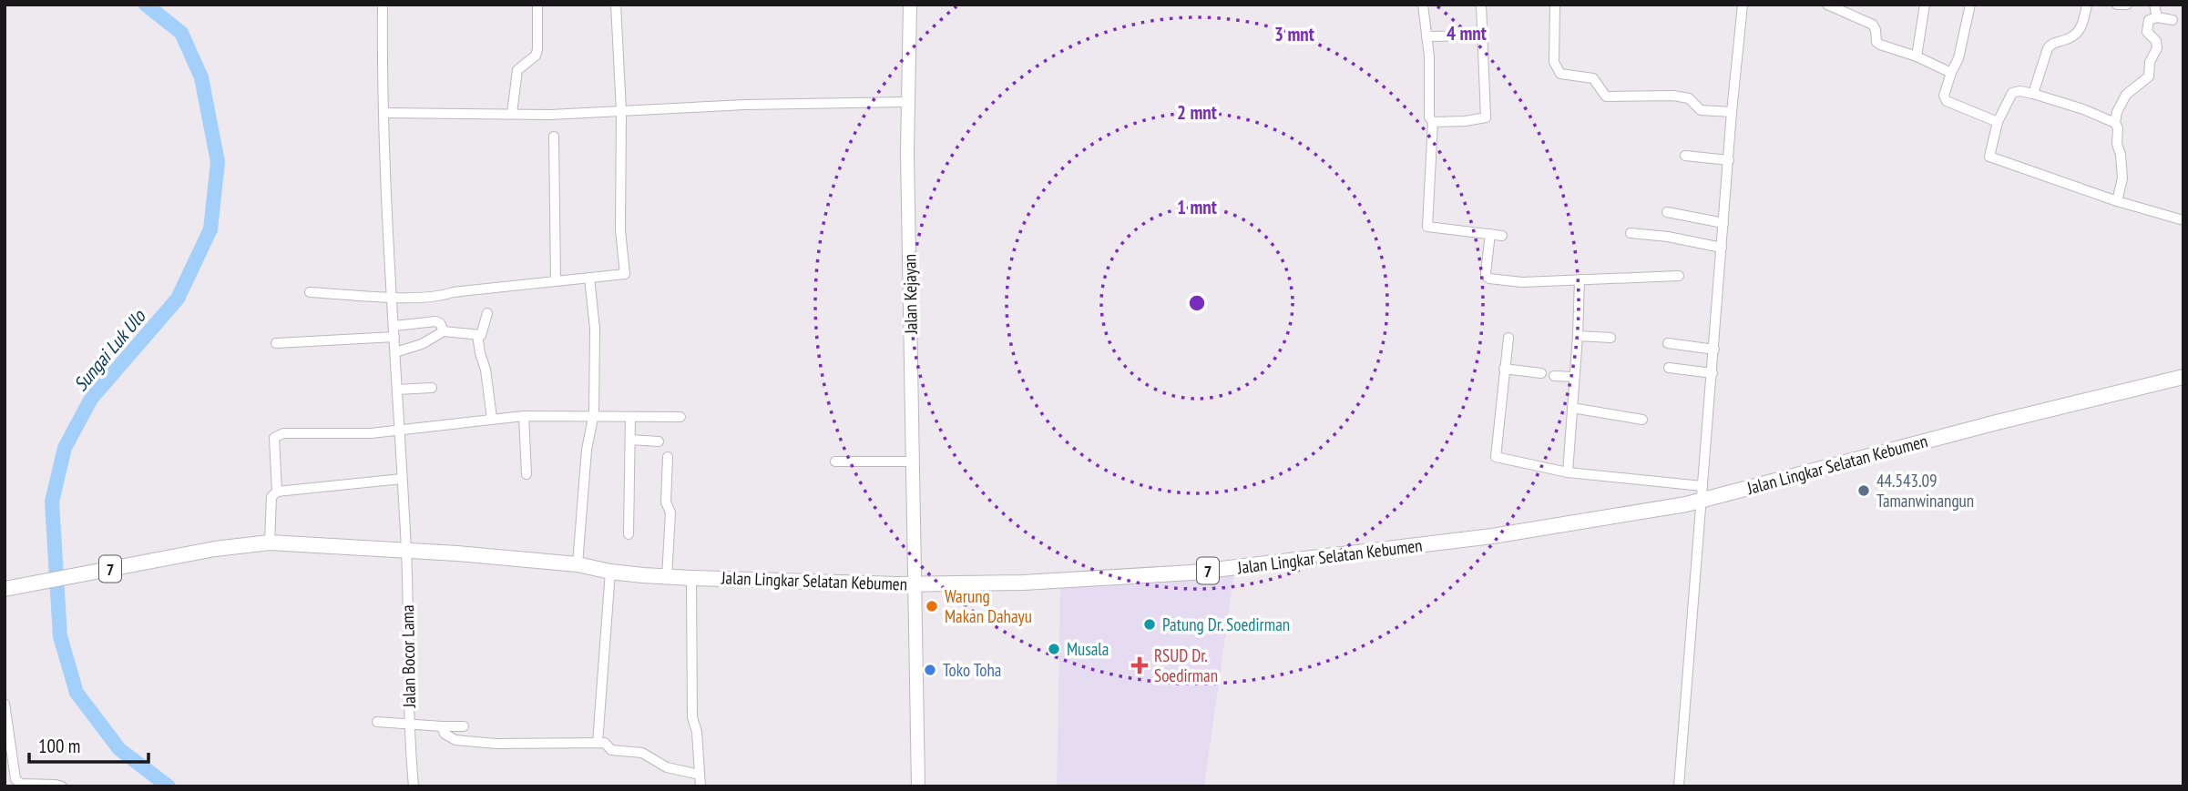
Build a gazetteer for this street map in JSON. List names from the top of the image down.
{
  "streets": {
    "highway": ["Jalan Lingkar Selatan Kebumen", "7"],
    "main road": ["Jalan Kejayan"],
    "street": ["Jalan Bocor Lama"]
  },
  "crossings": [
    ["Jalan Kejayan", "Jalan Lingkar Selatan Kebumen"],
    ["Jalan Lingkar Selatan Kebumen", "Jalan Bocor Lama"]
  ],
  "water": ["Sungai Luk Ulo"],
  "places": {
    "other": [
      "44.543.09 Tamanwinangun",
      "Warung Makan Dahayu",
      "Patung Dr. Soedirman",
      "Musala",
      "Toko Toha"
    ],
    "health": ["RSUD Dr. Soedirman"]
  },
  "scale_bar": "100 m",
  "rings": [
    "4 mnt",
    "3 mnt",
    "2 mnt",
    "1 mnt"
  ]
}
